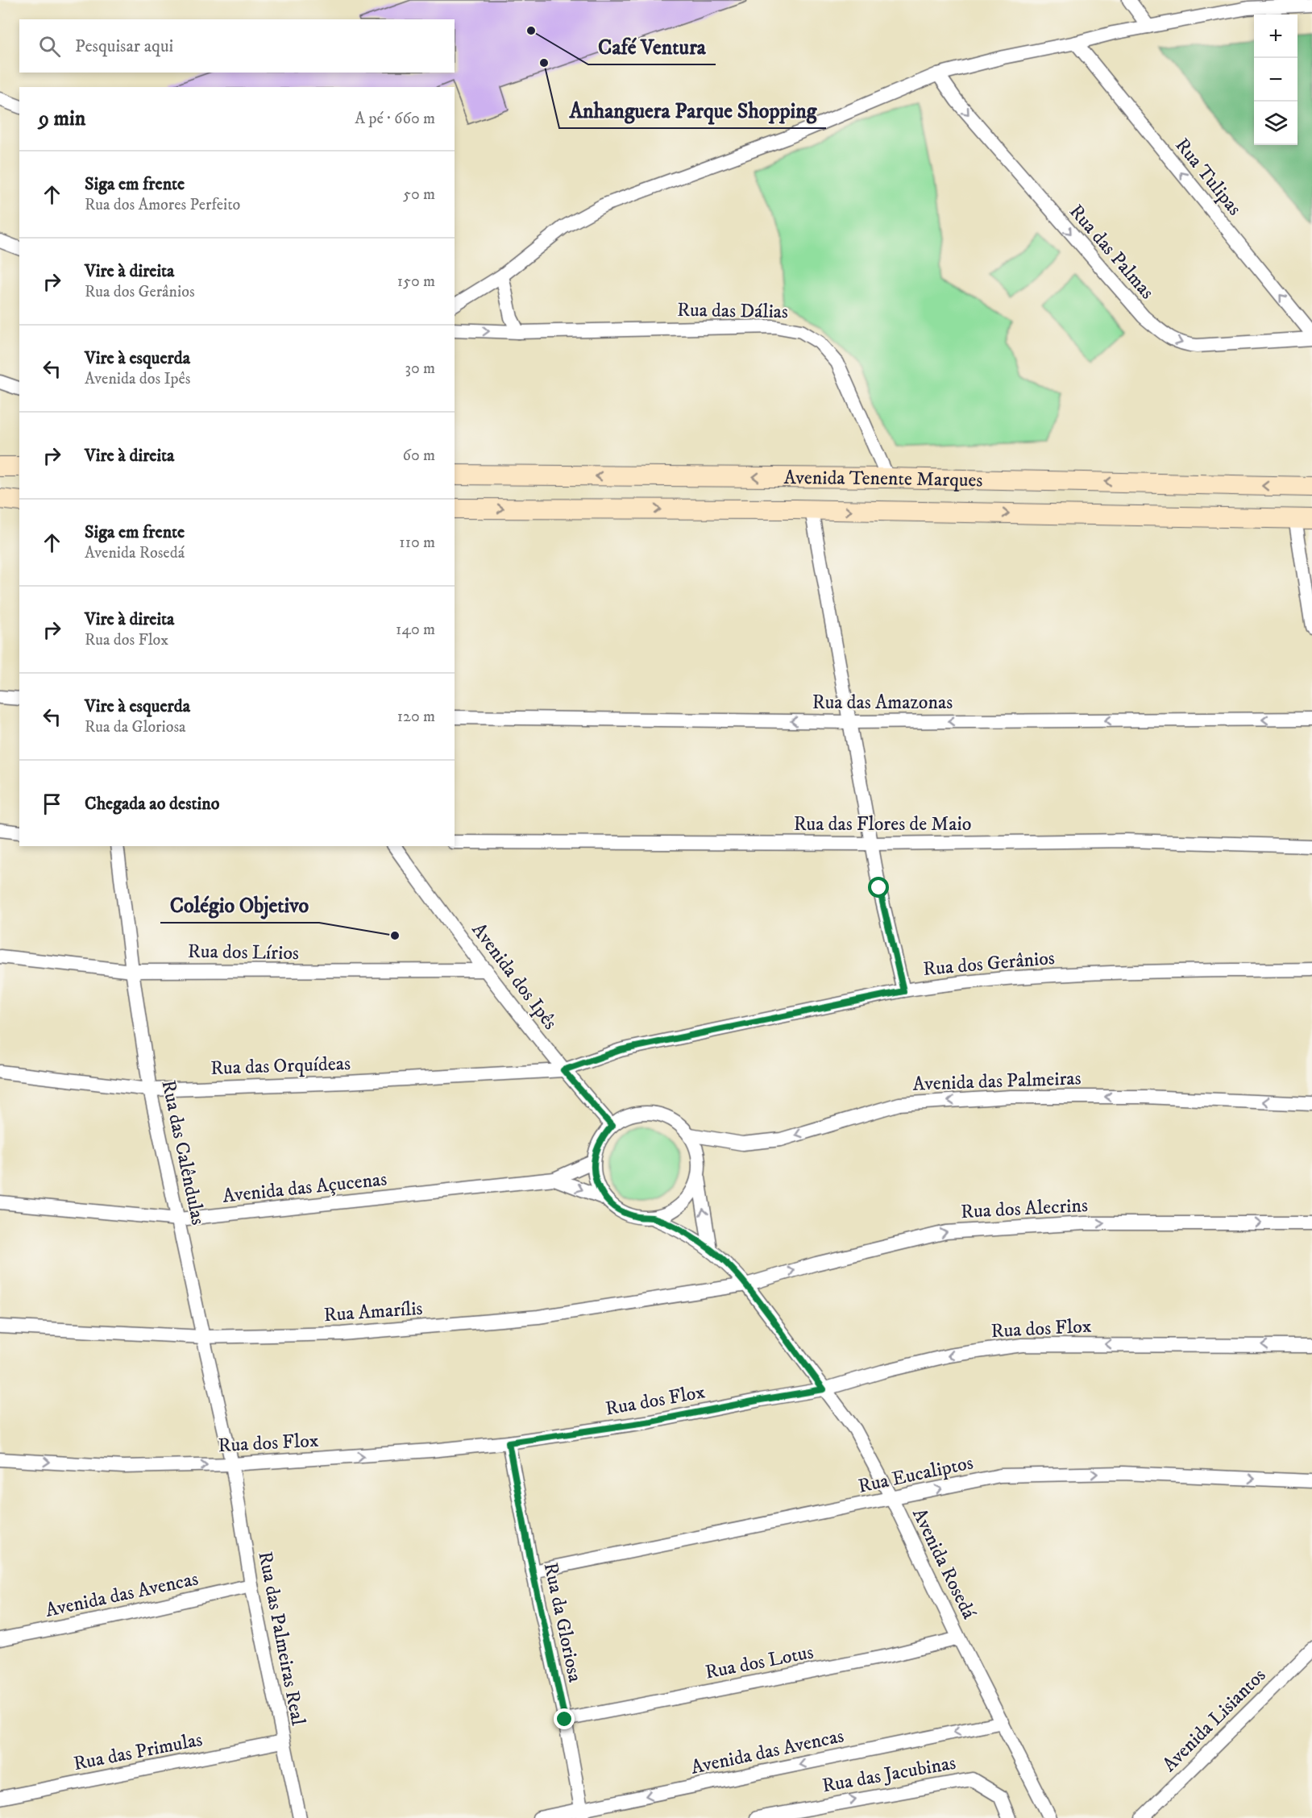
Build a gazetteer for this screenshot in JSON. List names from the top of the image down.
{
  "streets": {
    "main road": ["Avenida Tenente Marques"],
    "street": [
      "Rua Tulipas",
      "Rua das Palmas",
      "Rua das Dálias",
      "Rua das Amazonas",
      "Rua das Flores de Maio",
      "Rua dos Lírios",
      "Rua dos Gerânios",
      "Avenida dos Ipês",
      "Rua das Orquídeas",
      "Avenida das Palmeiras",
      "Rua das Calêndulas",
      "Avenida das Açucenas",
      "Rua dos Alecrins",
      "Rua Amarílis",
      "Rua dos Flox",
      "Rua Eucaliptos",
      "Avenida Rosedá",
      "Avenida das Avencas",
      "Rua da Gloriosa",
      "Rua das Palmeiras Real",
      "Rua dos Lotus",
      "Avenida Lisiantos",
      "Rua das Primulas",
      "Rua das Jacubinas"
    ]
  },
  "crossings": [
    ["Rua das Dálias", "Avenida Tenente Marques"],
    ["Rua dos Lírios", "Avenida dos Ipês"],
    ["Rua dos Lírios", "Rua das Calêndulas"],
    ["Rua dos Gerânios", "Avenida dos Ipês"],
    ["Rua dos Gerânios", "Rua das Orquídeas"],
    ["Avenida dos Ipês", "Rua das Orquídeas"],
    ["Avenida dos Ipês", "Avenida das Palmeiras"],
    ["Avenida dos Ipês", "Avenida das Açucenas"],
    ["Avenida dos Ipês", "Avenida Rosedá"],
    ["Rua das Orquídeas", "Rua das Calêndulas"],
    ["Avenida das Palmeiras", "Avenida das Açucenas"],
    ["Avenida das Palmeiras", "Avenida Rosedá"],
    ["Rua das Calêndulas", "Avenida das Açucenas"],
    ["Rua das Calêndulas", "Rua Amarílis"],
    ["Rua das Calêndulas", "Rua dos Flox"],
    ["Rua das Calêndulas", "Rua das Palmeiras Real"],
    ["Avenida das Açucenas", "Avenida Rosedá"],
    ["Rua dos Alecrins", "Rua Amarílis"],
    ["Rua dos Alecrins", "Avenida Rosedá"],
    ["Rua Amarílis", "Avenida Rosedá"],
    ["Rua dos Flox", "Avenida Rosedá"],
    ["Rua dos Flox", "Rua da Gloriosa"],
    ["Rua dos Flox", "Rua das Palmeiras Real"],
    ["Rua Eucaliptos", "Avenida Rosedá"],
    ["Rua Eucaliptos", "Rua da Gloriosa"],
    ["Avenida Rosedá", "Avenida das Avencas"],
    ["Avenida Rosedá", "Rua dos Lotus"],
    ["Avenida das Avencas", "Rua da Gloriosa"],
    ["Avenida das Avencas", "Rua das Palmeiras Real"],
    ["Rua da Gloriosa", "Rua dos Lotus"],
    ["Rua das Palmeiras Real", "Rua das Primulas"]
  ],
  "one_way": [
    "Rua Tulipas",
    "Rua das Palmas",
    "Rua das Amazonas",
    "Avenida das Palmeiras",
    "Rua dos Alecrins",
    "Rua Eucaliptos",
    "Avenida das Avencas",
    "Rua das Jacubinas"
  ],
  "places": ["Café Ventura", "Anhanguera Parque Shopping", "Colégio Objetivo"],
  "page": {
    "map_buttons": ["+", "−"],
    "search": "Pesquisar aqui",
    "heading": ["9 min", "A pé · 660 m"],
    "list": [
      ["Siga em frente", "Rua dos Amores Perfeito", "50 m"],
      ["Vire à direita", "Rua dos Gerânios", "150 m"],
      ["Vire à esquerda", "Avenida dos Ipês", "30 m"],
      ["Vire à direita", "60 m"],
      ["Siga em frente", "Avenida Rosedá", "110 m"],
      ["Vire à direita", "Rua dos Flox", "140 m"],
      ["Vire à esquerda", "Rua da Gloriosa", "120 m"],
      "Chegada ao destino"
    ]
  }
}
